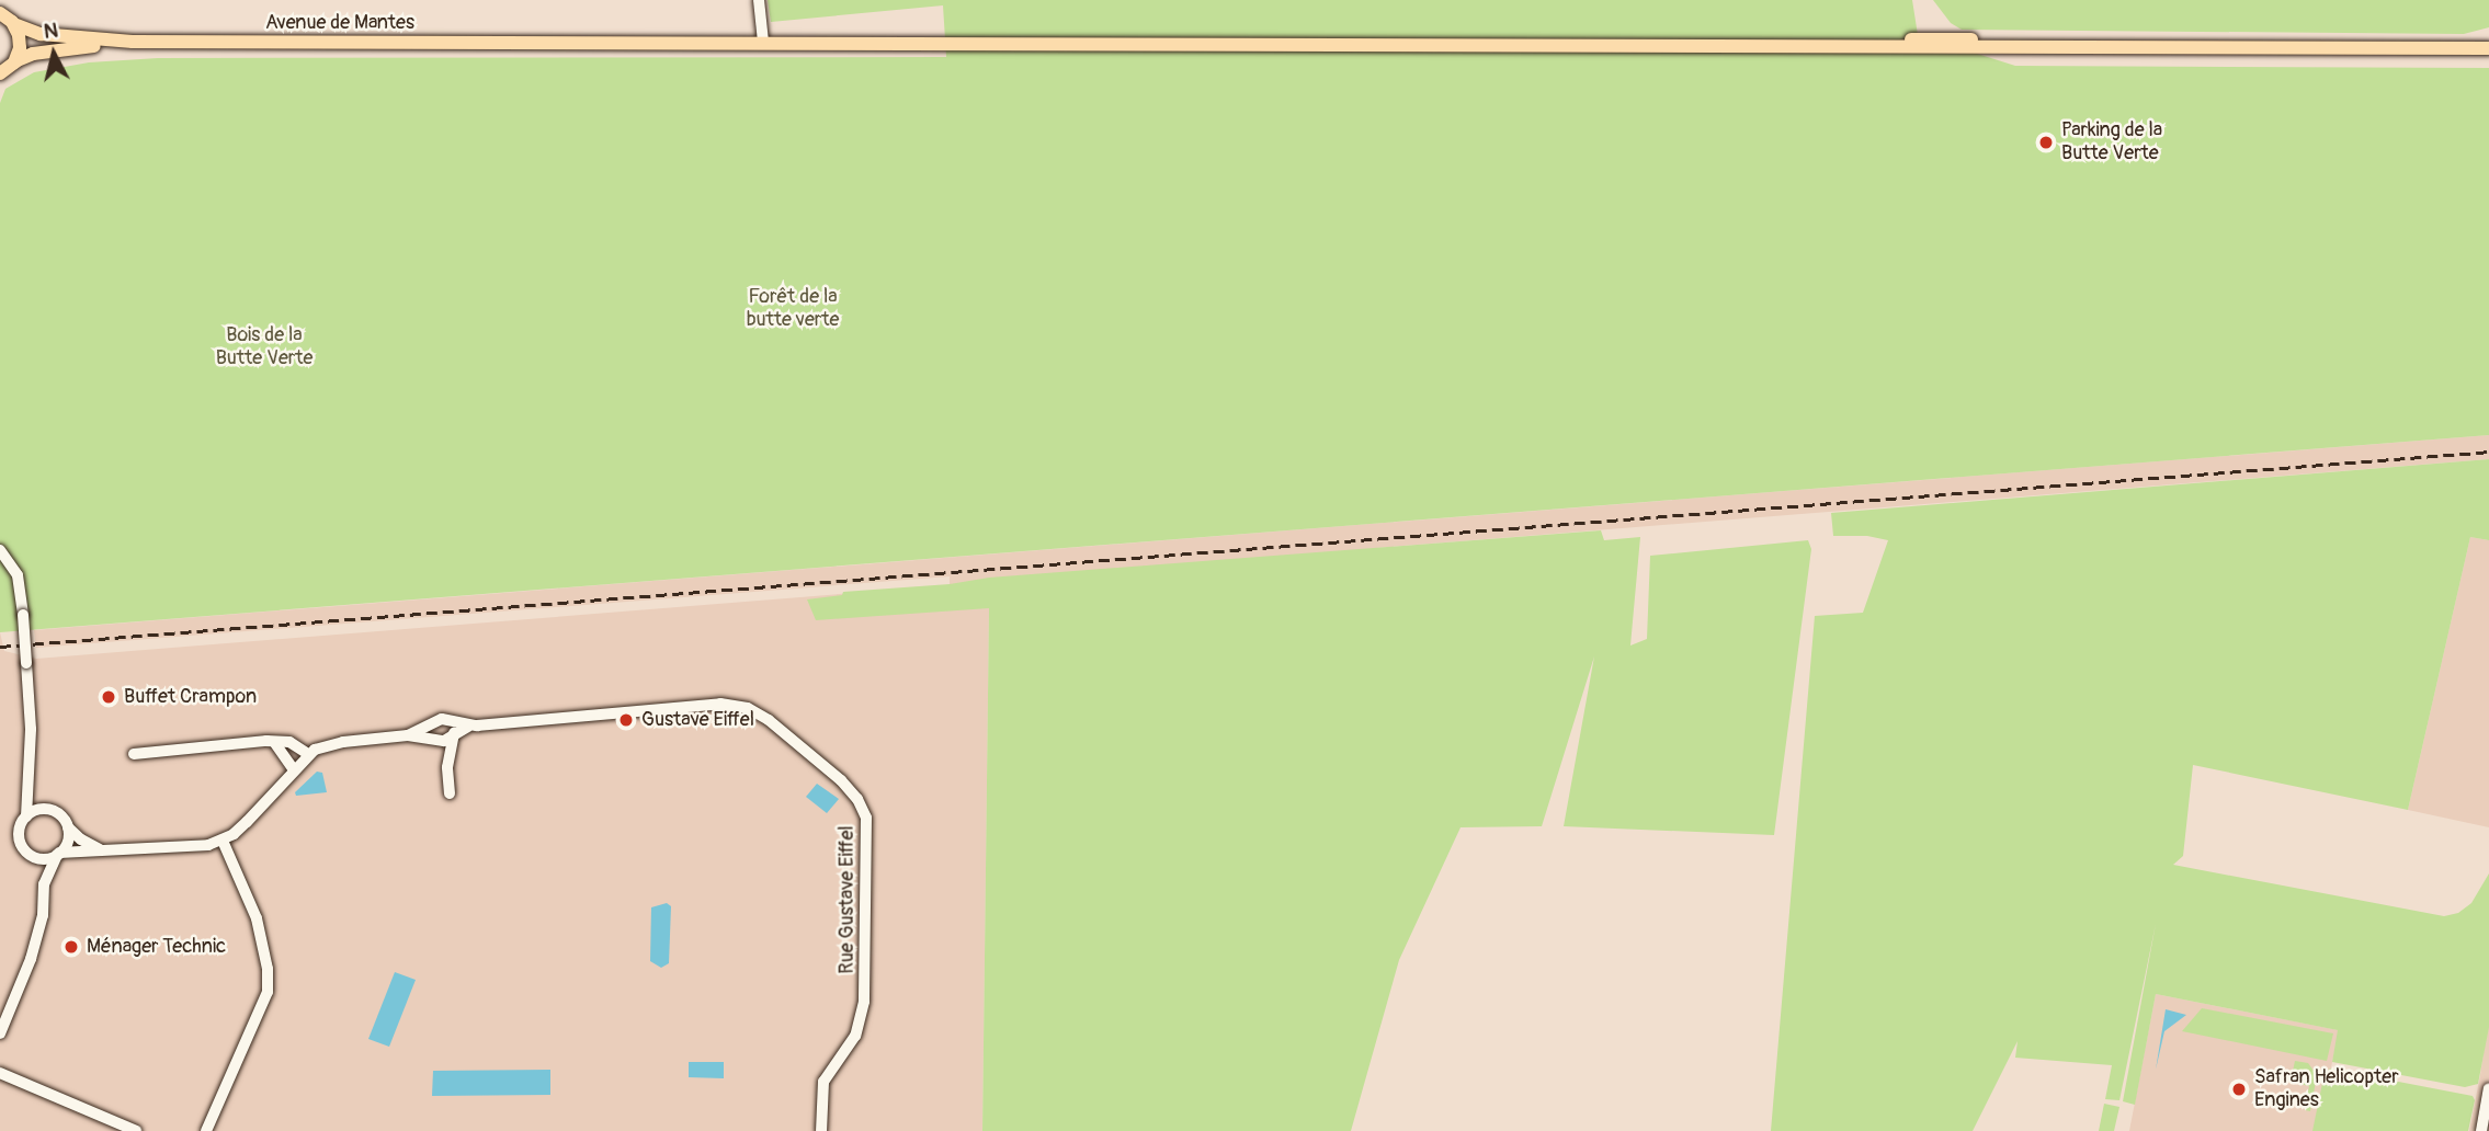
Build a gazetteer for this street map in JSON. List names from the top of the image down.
{
  "streets": {
    "main road": ["Avenue de Mantes"],
    "street": ["Rue Gustave Eiffel"]
  },
  "parks": ["Forêt de la butte verte", "Bois de la Butte Verte"],
  "places": [
    "Parking de la Butte Verte",
    "Buffet Crampon",
    "Gustave Eiffel",
    "Ménager Technic",
    "Safran Helicopter Engines"
  ],
  "north": "top"
}
